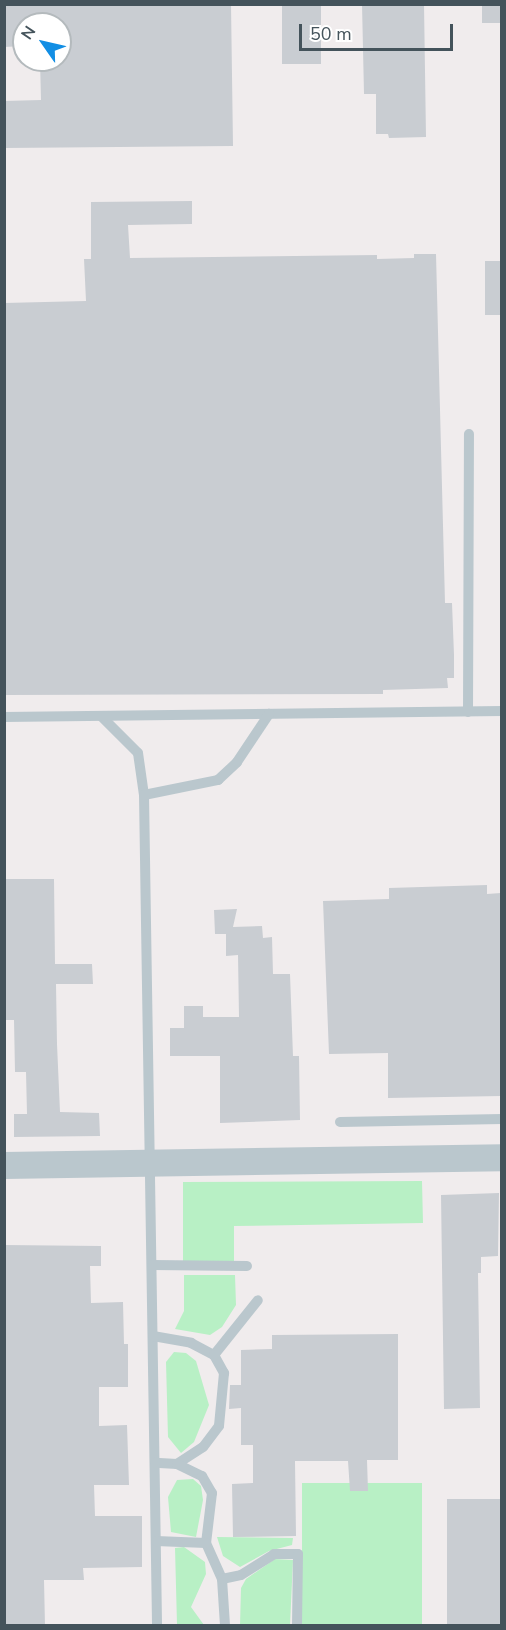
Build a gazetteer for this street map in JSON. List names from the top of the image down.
{
  "scale_bar": "50 m",
  "north": "top left"
}
